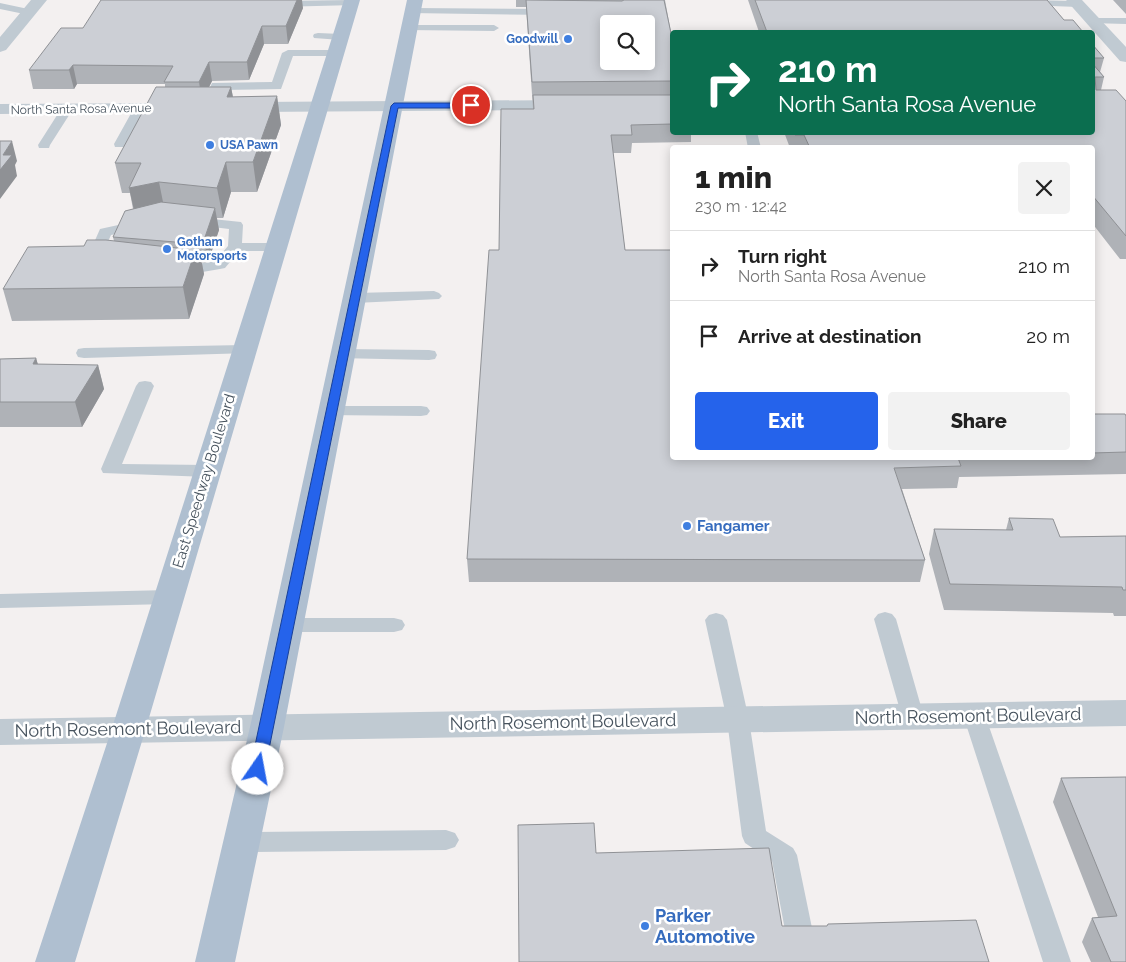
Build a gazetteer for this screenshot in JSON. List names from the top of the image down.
{
  "streets": {
    "main road": ["East Speedway Boulevard"],
    "street": ["North Santa Rosa Avenue", "North Rosemont Boulevard"]
  },
  "crossings": [
    ["North Santa Rosa Avenue", "East Speedway Boulevard"],
    ["East Speedway Boulevard", "North Rosemont Boulevard"]
  ],
  "places": [
    "Goodwill",
    "USA Pawn",
    "Gotham Motorsports",
    "Fangamer",
    "Parker Automotive"
  ],
  "page": {
    "turn": ["210 m", "North Santa Rosa Avenue"],
    "heading": ["1 min", "230 m · 12:42"],
    "list": [
      {
        "name": "Turn right",
        "note": "North Santa Rosa Avenue",
        "value": "210 m"
      },
      {
        "name": "Arrive at destination",
        "value": "20 m"
      }
    ],
    "buttons": ["Exit", "Share"]
  }
}
